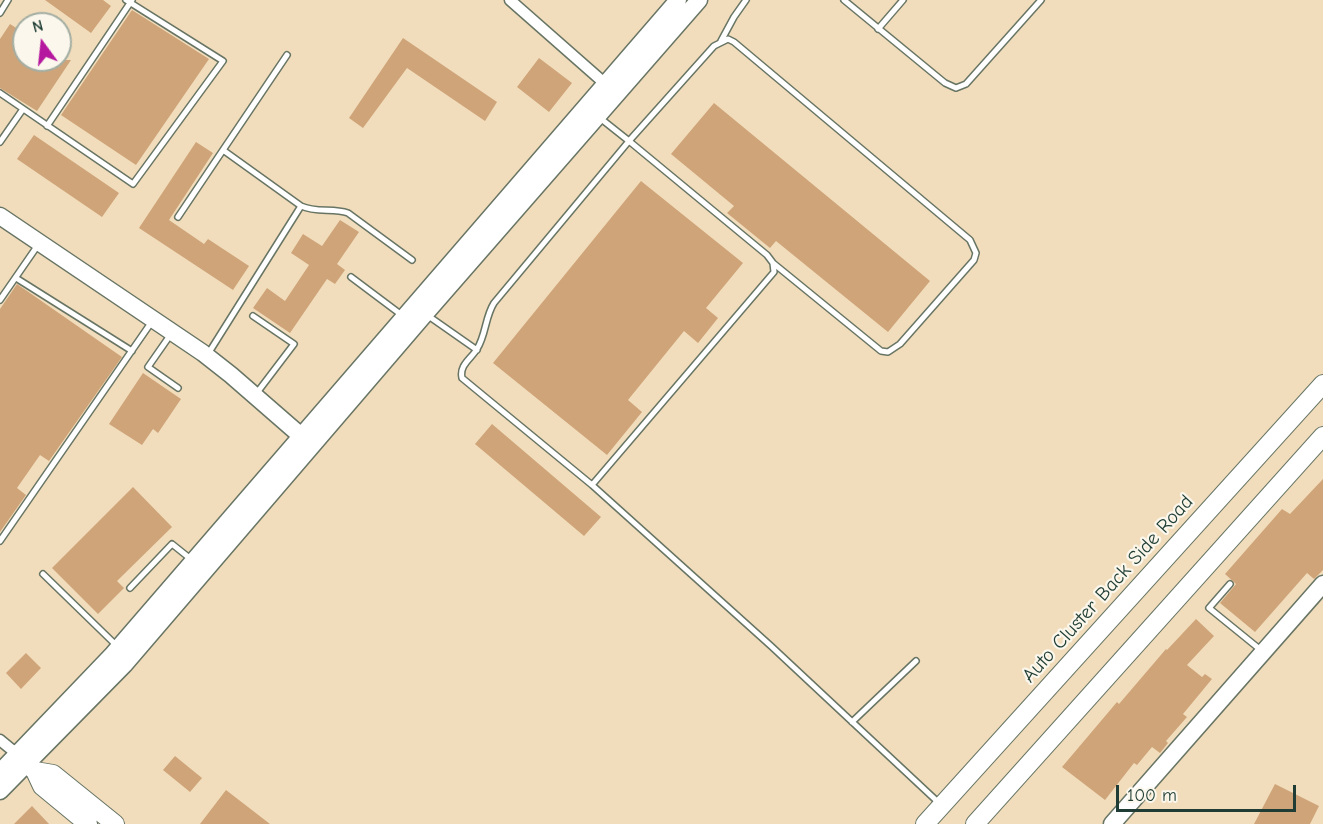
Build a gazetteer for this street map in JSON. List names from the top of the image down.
{
  "streets": {
    "main road": ["Auto Cluster Back Side Road"]
  },
  "scale_bar": "100 m",
  "north": "top"
}
